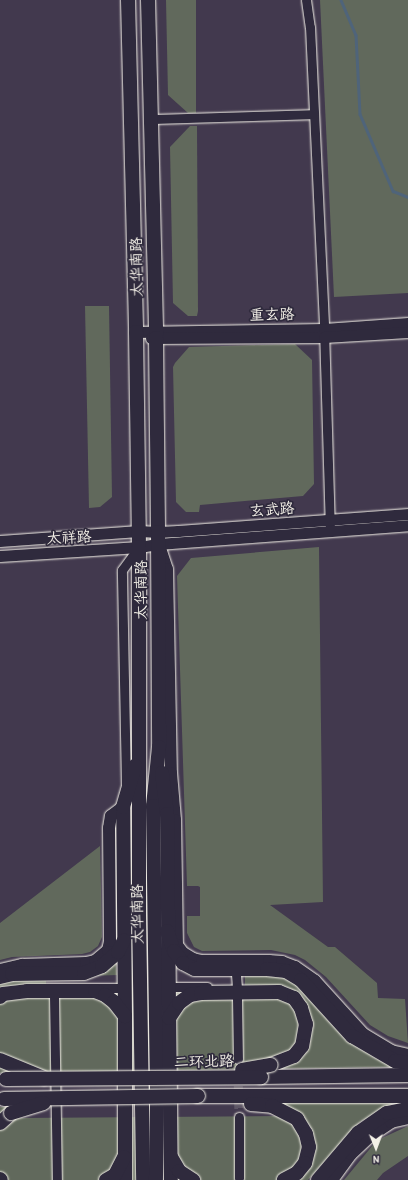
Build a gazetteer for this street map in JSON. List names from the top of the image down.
{
  "streets": {
    "main road": ["太华南路", "二环北路"],
    "street": ["重玄路", "玄武路", "太祥路"]
  },
  "crossings": [
    ["太华南路", "重玄路"],
    ["太华南路", "玄武路"],
    ["太华南路", "太祥路"],
    ["玄武路", "太祥路"]
  ],
  "north": "bottom"
}
